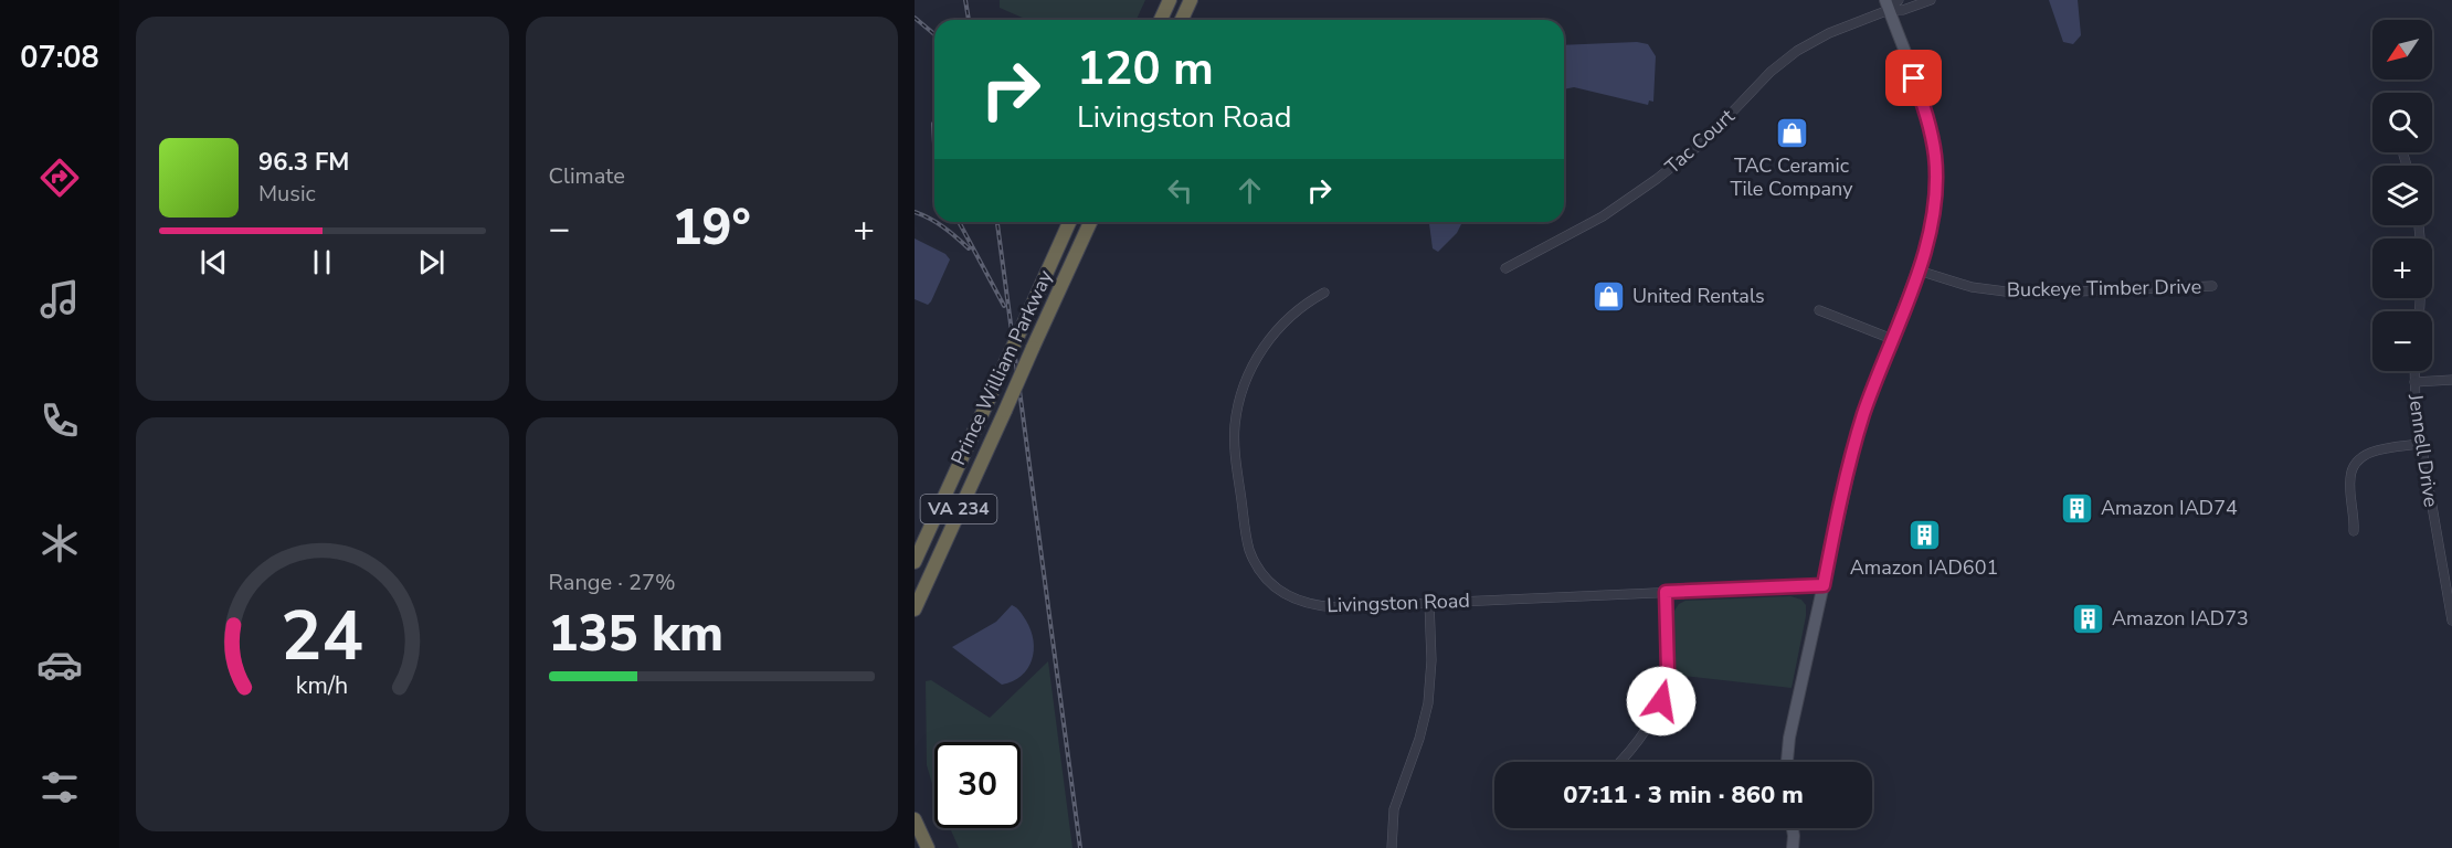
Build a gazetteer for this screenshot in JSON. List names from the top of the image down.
{
  "streets": {
    "highway": ["Prince William Parkway", "VA 234"],
    "street": [
      "Tac Court",
      "Buckeye Timber Drive",
      "Jennell Drive",
      "Livingston Road"
    ]
  },
  "places": {
    "shop": ["TAC Ceramic Tile Company", "United Rentals"],
    "building": ["Amazon IAD74", "Amazon IAD601", "Amazon IAD73"]
  },
  "north": "bottom left",
  "page": {
    "tabs": "07:08",
    "tile": [
      "Climate",
      ["Range · 27%", "135 km"]
    ],
    "map_buttons": ["+", "−"],
    "turn": ["120 m", "Livingston Road"],
    "song": ["96.3 FM", "Music"],
    "heat": ["−", "19°", "+"],
    "limit": "30",
    "trip": "07:11 · 3 min · 860 m",
    "gauge": ["24", "km/h"]
  }
}
